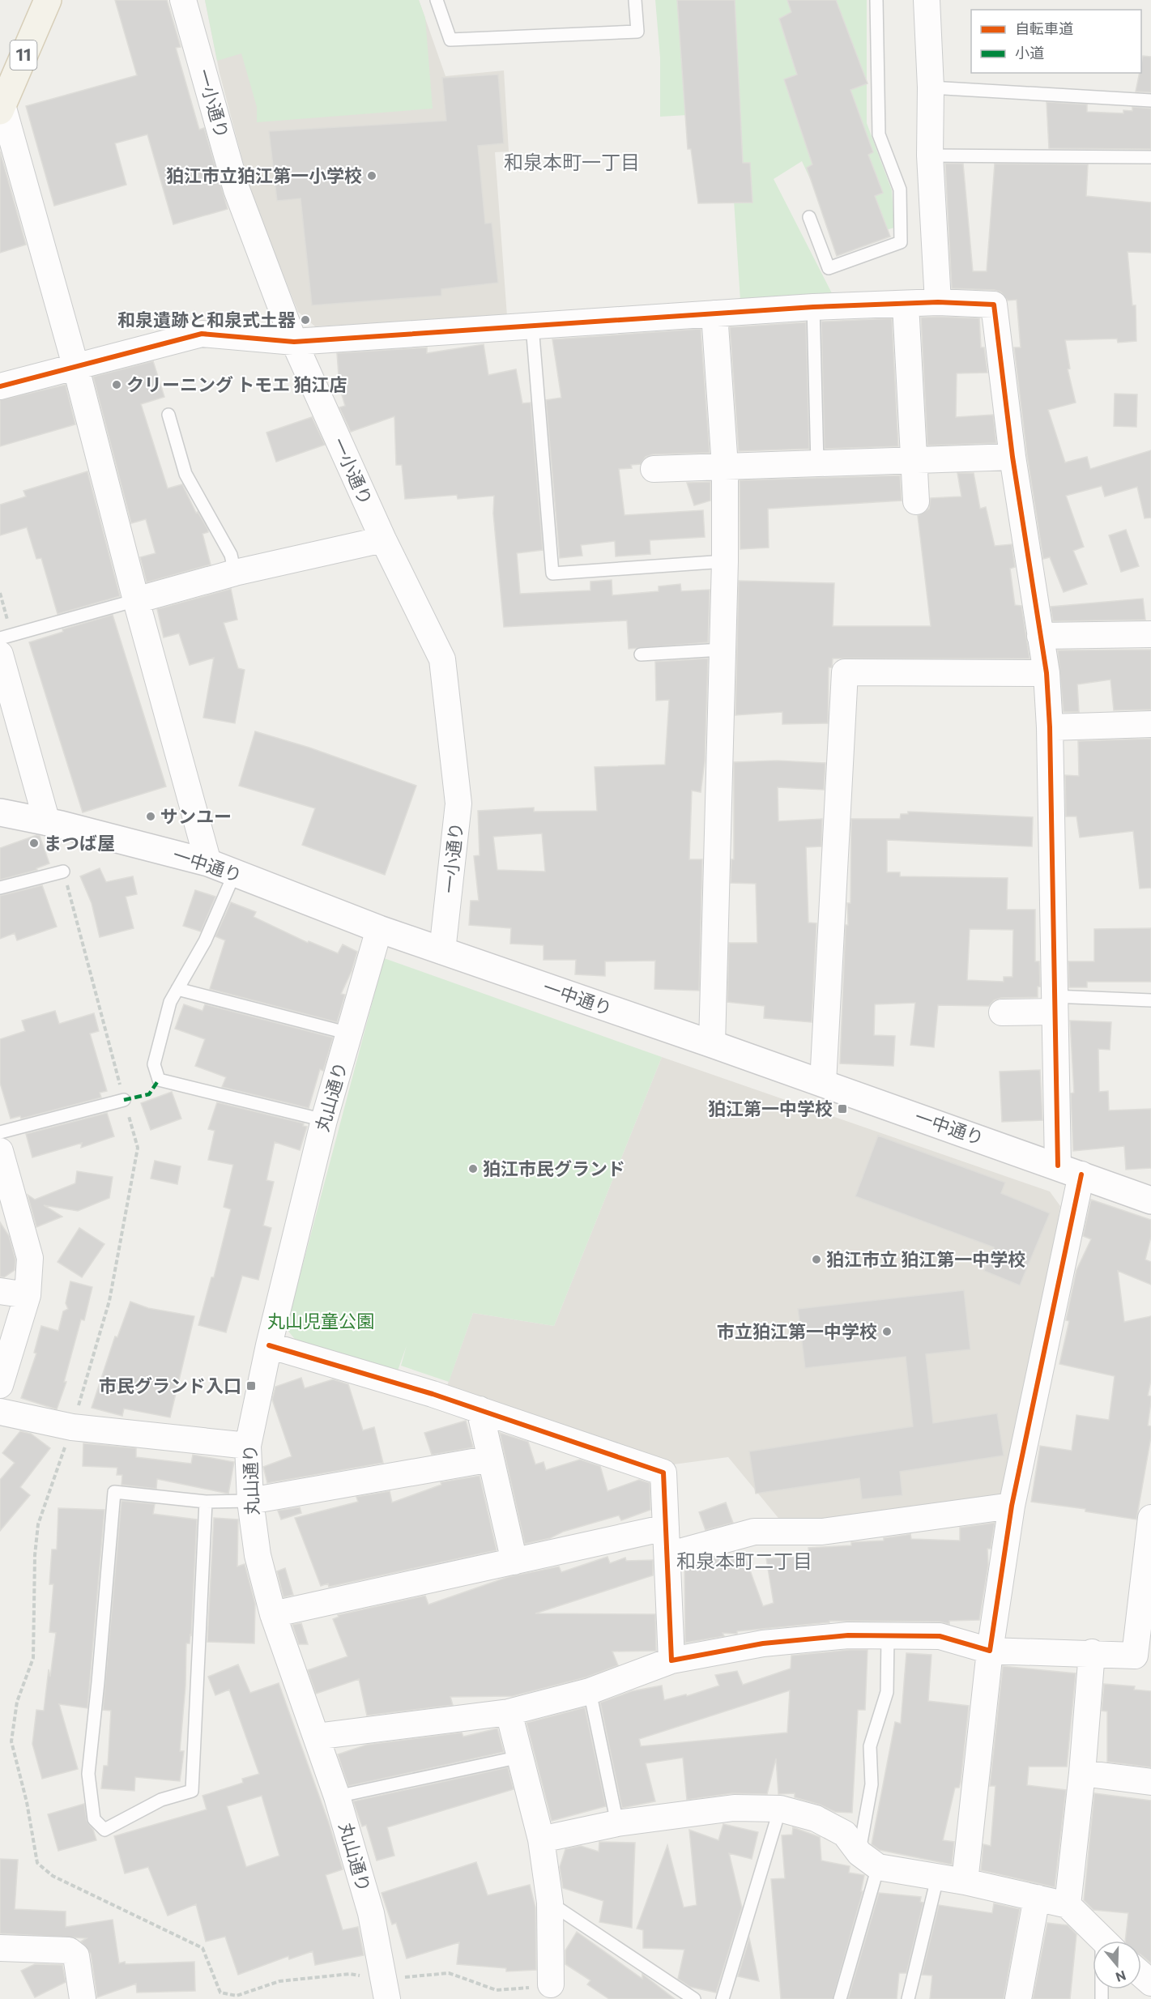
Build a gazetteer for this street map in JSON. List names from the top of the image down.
{
  "streets": {
    "main road": ["11"],
    "street": ["一小通り", "一中通り", "丸山通り"]
  },
  "crossings": [
    ["一小通り", "一中通り"],
    ["一中通り", "丸山通り"]
  ],
  "districts": ["和泉本町一丁目", "和泉本町二丁目"],
  "parks": ["丸山児童公園"],
  "places": {
    "other": [
      "狛江市立狛江第一小学校",
      "和泉遺跡と和泉式土器",
      "クリーニング トモエ 狛江店",
      "サンユー",
      "まつば屋",
      "狛江市民グランド",
      "狛江市立 狛江第一中学校",
      "市立狛江第一中学校"
    ],
    "transit": ["狛江第一中学校", "市民グランド入口"]
  },
  "legend": ["自転車道", "小道"],
  "north": "bottom"
}
